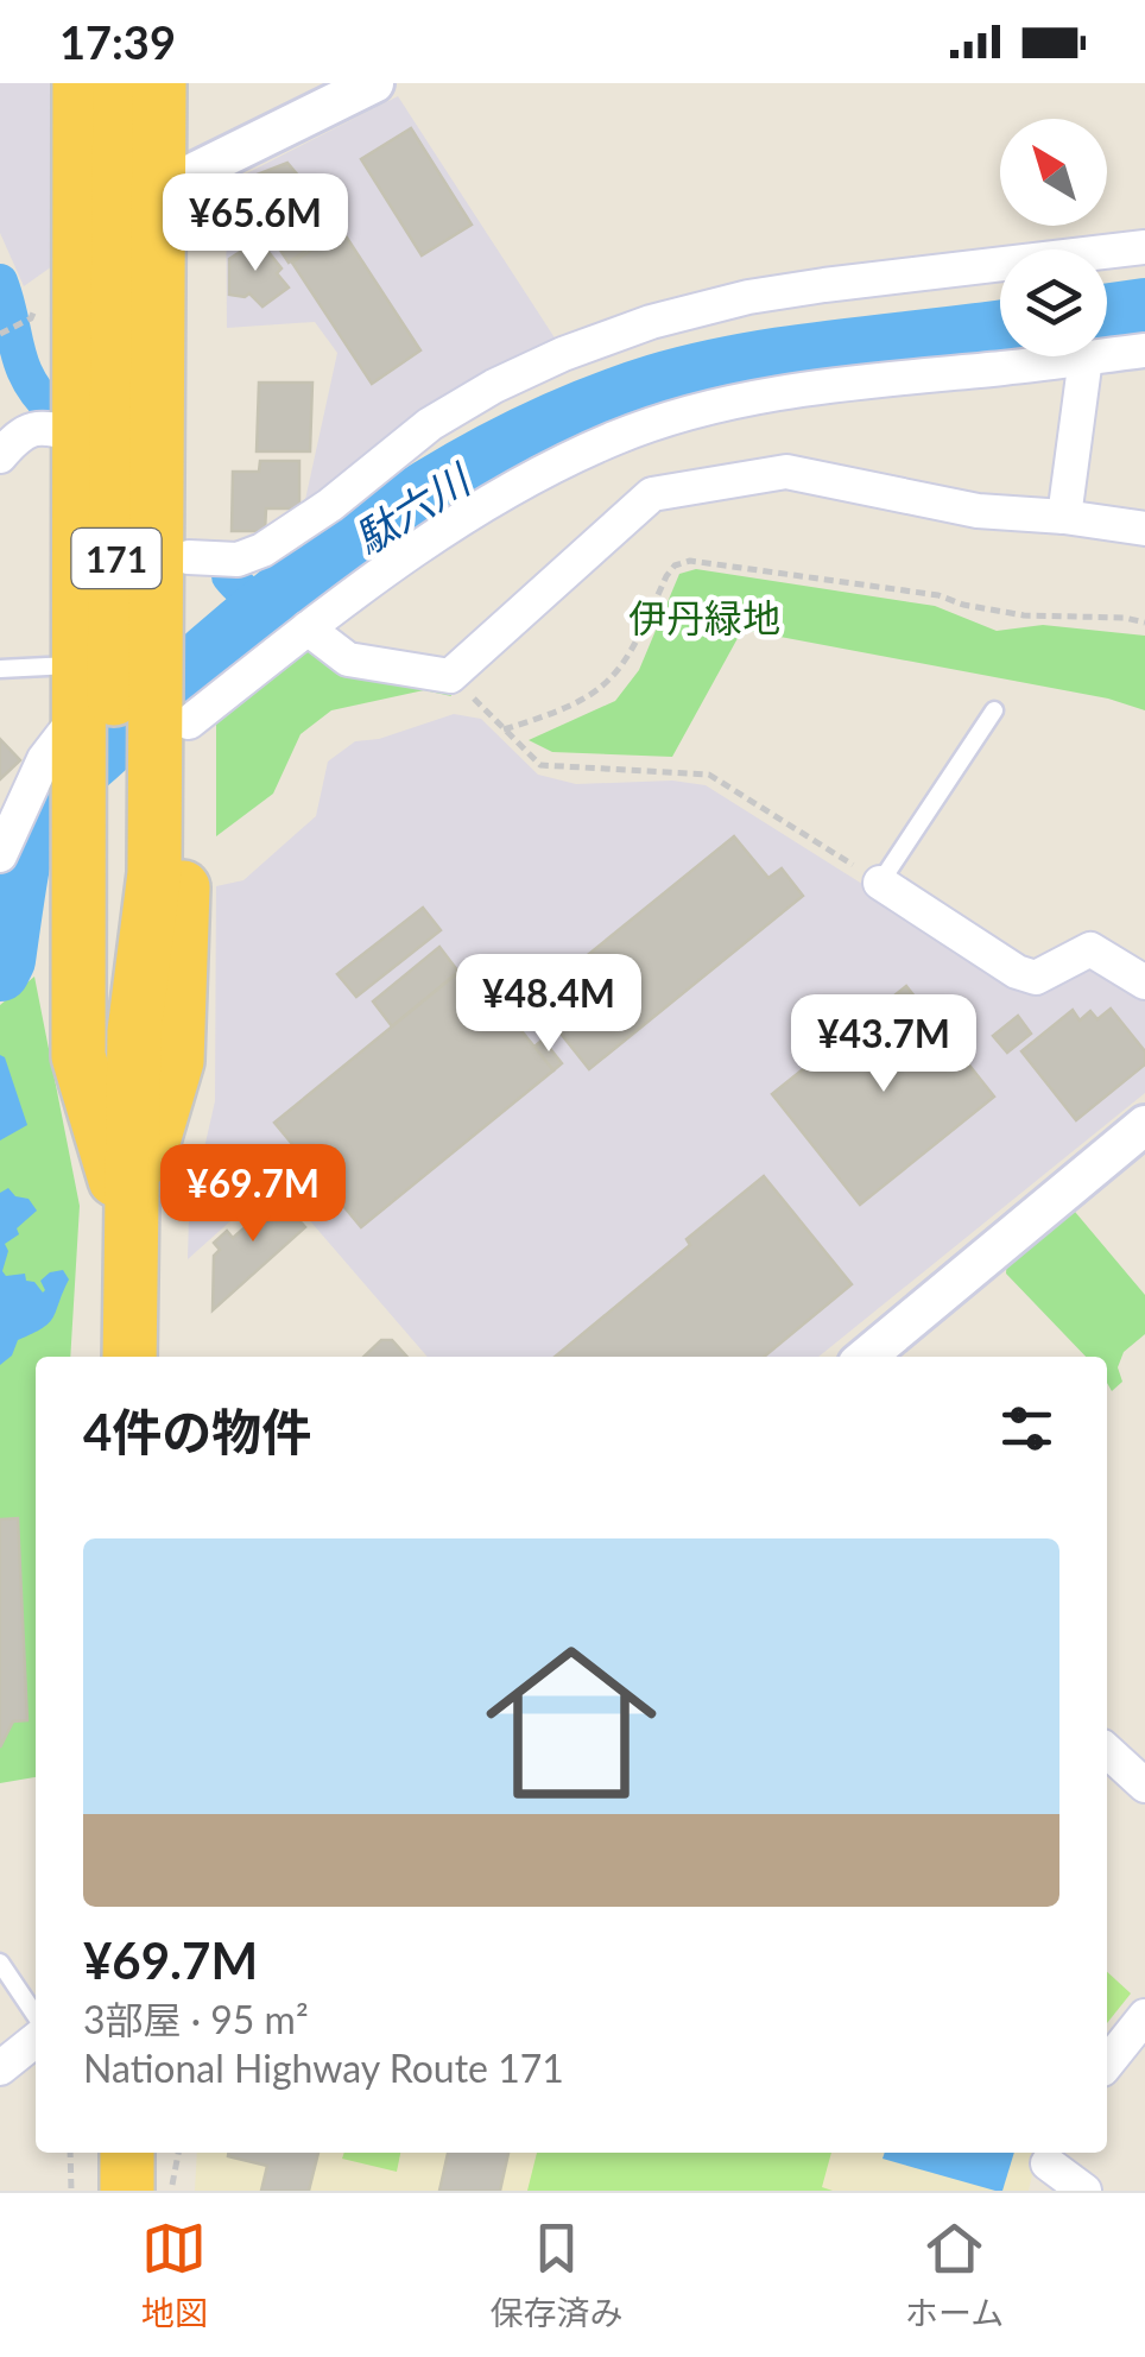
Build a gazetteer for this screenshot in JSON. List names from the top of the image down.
{
  "streets": {
    "highway": ["171"]
  },
  "water": ["駄六川"],
  "parks": ["伊丹緑地"],
  "north": "top left",
  "page": {
    "status": "17:39",
    "price": [
      "¥65.6M",
      "¥48.4M",
      "¥43.7M",
      "¥69.7M"
    ],
    "heading": "4件の物件",
    "list": [
      {
        "name": "¥69.7M",
        "note": "3部屋 · 95 m² · National Highway Route 171"
      }
    ],
    "tabs": ["地図", "保存済み", "ホーム"]
  }
}
